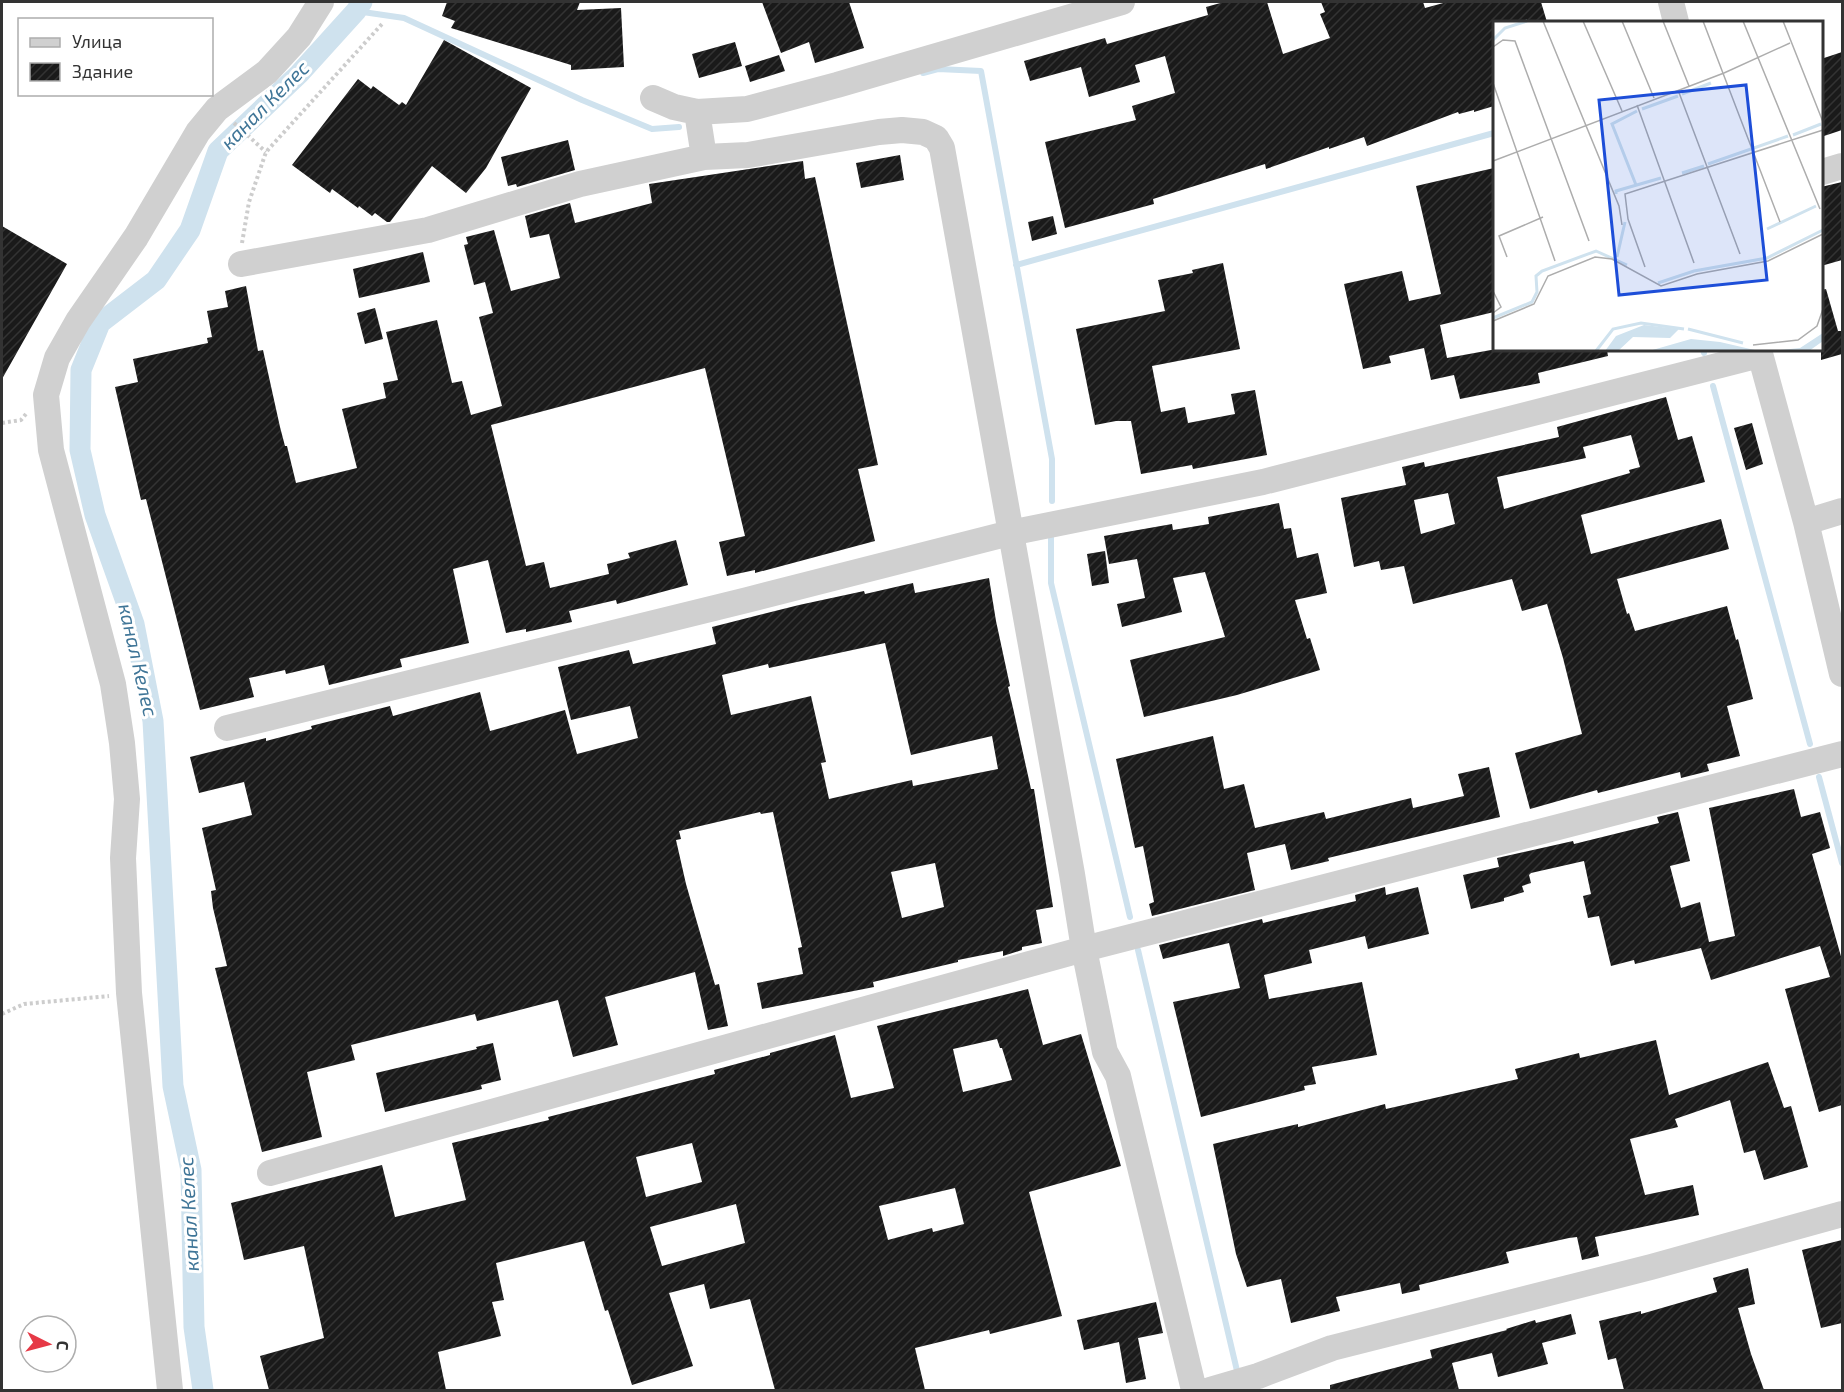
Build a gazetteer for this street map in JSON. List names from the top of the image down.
{
  "water": ["канал Келес"],
  "legend": ["Улица", "Здание"],
  "north": "right"
}
